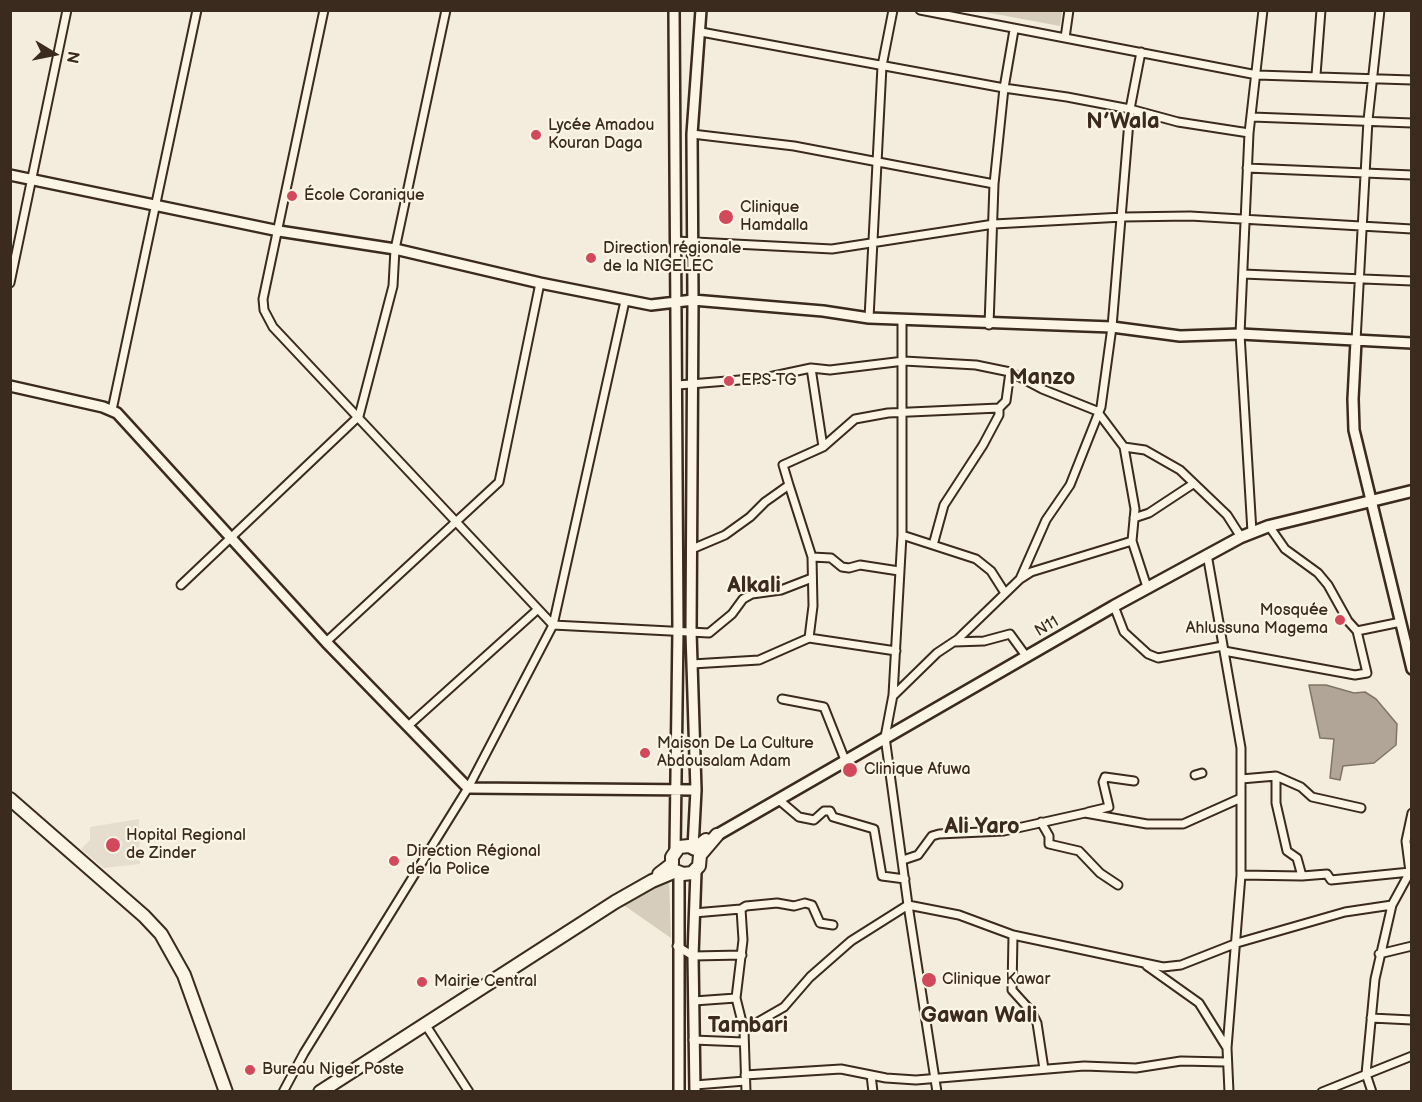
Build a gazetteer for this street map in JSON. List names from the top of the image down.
{
  "streets": {
    "main road": ["N11"]
  },
  "districts": [
    "N’Wala",
    "Manzo",
    "Alkali",
    "Ali Yaro",
    "Gawan Wali",
    "Tambari"
  ],
  "places": [
    "Lycée Amadou Kouran Daga",
    "École Coranique",
    "Clinique Hamdalla",
    "Direction régionale de la NIGELEC",
    "EPS-TG",
    "Mosquée Ahlussuna Magema",
    "Maison De La Culture Abdousalam Adam",
    "Clinique Afuwa",
    "Hopital Regional de Zinder",
    "Direction Régional de la Police",
    "Clinique Kawar",
    "Mairie Central",
    "Bureau Niger Poste"
  ],
  "north": "right"
}
